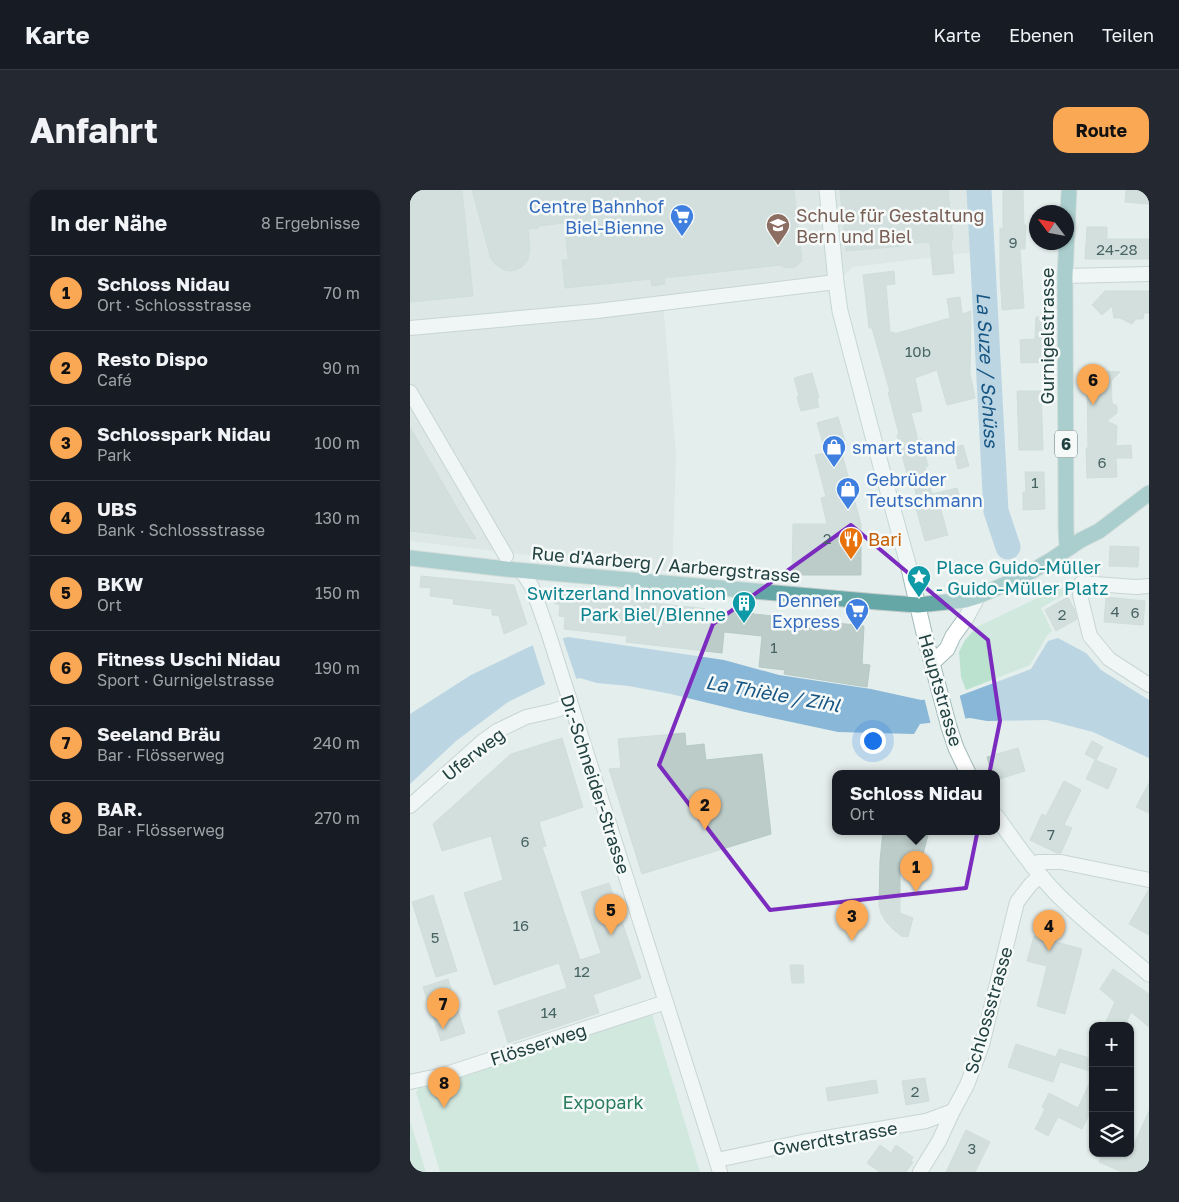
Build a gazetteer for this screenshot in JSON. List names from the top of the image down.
{
  "streets": {
    "main road": [
      "Gurnigelstrasse",
      "6",
      "Rue d'Aarberg / Aarbergstrasse",
      "Hauptstrasse"
    ],
    "street": [
      "Uferweg",
      "Dr.-Schneider-Strasse",
      "Schlossstrasse",
      "Flösserweg",
      "Gwerdtstrasse"
    ]
  },
  "crossings": [
    ["Gurnigelstrasse", "Rue d'Aarberg / Aarbergstrasse"],
    ["Rue d'Aarberg / Aarbergstrasse", "Hauptstrasse"],
    ["Rue d'Aarberg / Aarbergstrasse", "Dr.-Schneider-Strasse"],
    ["Uferweg", "Dr.-Schneider-Strasse"],
    ["Dr.-Schneider-Strasse", "Flösserweg"],
    ["Dr.-Schneider-Strasse", "Gwerdtstrasse"],
    ["Schlossstrasse", "Gwerdtstrasse"]
  ],
  "water": ["La Suze / Schüss", "La Thièle / Zihl"],
  "parks": ["Expopark"],
  "places": {
    "supermarket": ["Centre Bahnhof Biel-Bienne", "Denner Express"],
    "school or university": ["Schule für Gestaltung Bern und Biel"],
    "shop": ["smart stand", "Gebrüder Teutschmann"],
    "restaurant": ["Bari"],
    "place": ["Place Guido-Müller - Guido-Müller Platz"],
    "building": ["Switzerland Innovation Park Biel/BIenne"]
  },
  "house_numbers": [
    "9",
    "24-28",
    "10b",
    "6",
    "1",
    "2",
    "4",
    "6",
    "2",
    "1",
    "7",
    "6",
    "16",
    "5",
    "12",
    "14",
    "2",
    "3"
  ],
  "north": "top left",
  "page": {
    "header": "Karte",
    "nav": ["Karte", "Ebenen", "Teilen"],
    "buttons": "Route",
    "title": "Anfahrt",
    "heading": ["In der Nähe", "8 Ergebnisse"],
    "list": [
      {
        "mark": "1",
        "name": "Schloss Nidau",
        "note": "Ort · Schlossstrasse",
        "value": "70 m"
      },
      {
        "mark": "2",
        "name": "Resto Dispo",
        "note": "Café",
        "value": "90 m"
      },
      {
        "mark": "3",
        "name": "Schlosspark Nidau",
        "note": "Park",
        "value": "100 m"
      },
      {
        "mark": "4",
        "name": "UBS",
        "note": "Bank · Schlossstrasse",
        "value": "130 m"
      },
      {
        "mark": "5",
        "name": "BKW",
        "note": "Ort",
        "value": "150 m"
      },
      {
        "mark": "6",
        "name": "Fitness Uschi Nidau",
        "note": "Sport · Gurnigelstrasse",
        "value": "190 m"
      },
      {
        "mark": "7",
        "name": "Seeland Bräu",
        "note": "Bar · Flösserweg",
        "value": "240 m"
      },
      {
        "mark": "8",
        "name": "BAR.",
        "note": "Bar · Flösserweg",
        "value": "270 m"
      }
    ],
    "pins": [
      "6",
      "2",
      "1",
      "5",
      "3",
      "4",
      "7",
      "8"
    ],
    "popup": ["Schloss Nidau", "Ort"],
    "map_buttons": ["+", "−"]
  }
}
